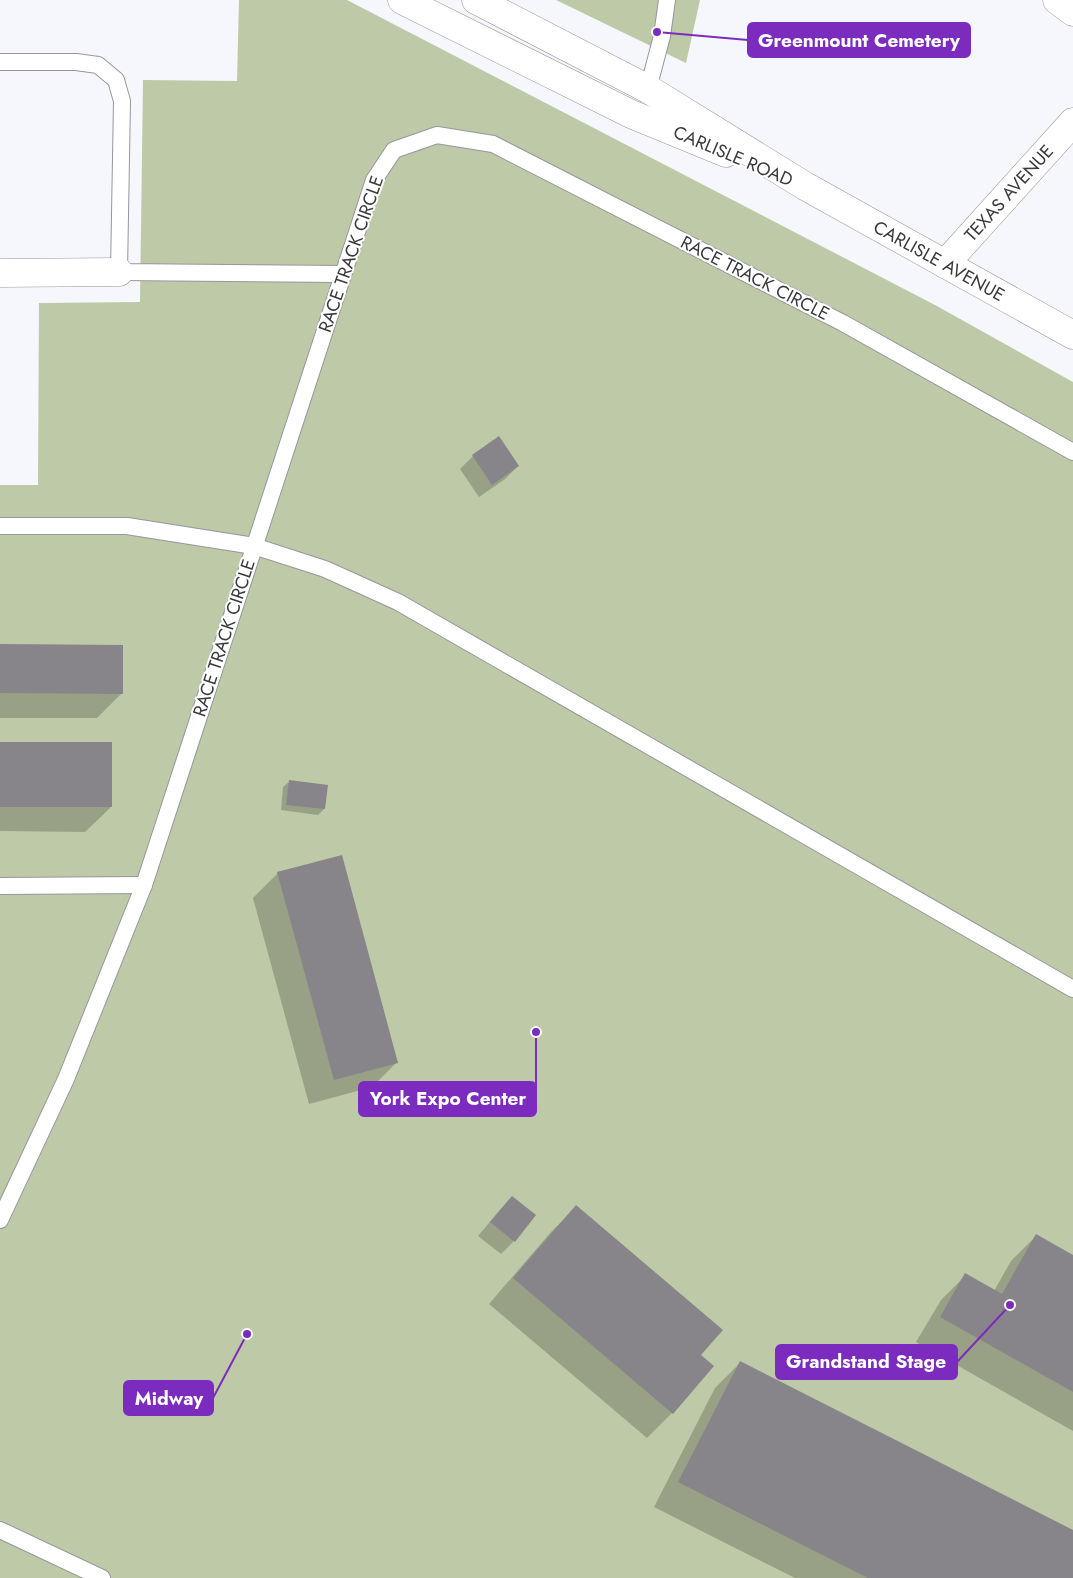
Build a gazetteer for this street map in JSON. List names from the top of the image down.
{
  "streets": {
    "main road": ["CARLISLE ROAD", "TEXAS AVENUE", "CARLISLE AVENUE"],
    "lane": ["RACE TRACK CIRCLE"]
  },
  "crossings": [
    ["CARLISLE ROAD", "CARLISLE AVENUE"],
    ["TEXAS AVENUE", "CARLISLE AVENUE"]
  ],
  "places": [
    "Greenmount Cemetery",
    "York Expo Center",
    "Grandstand Stage",
    "Midway"
  ]
}
